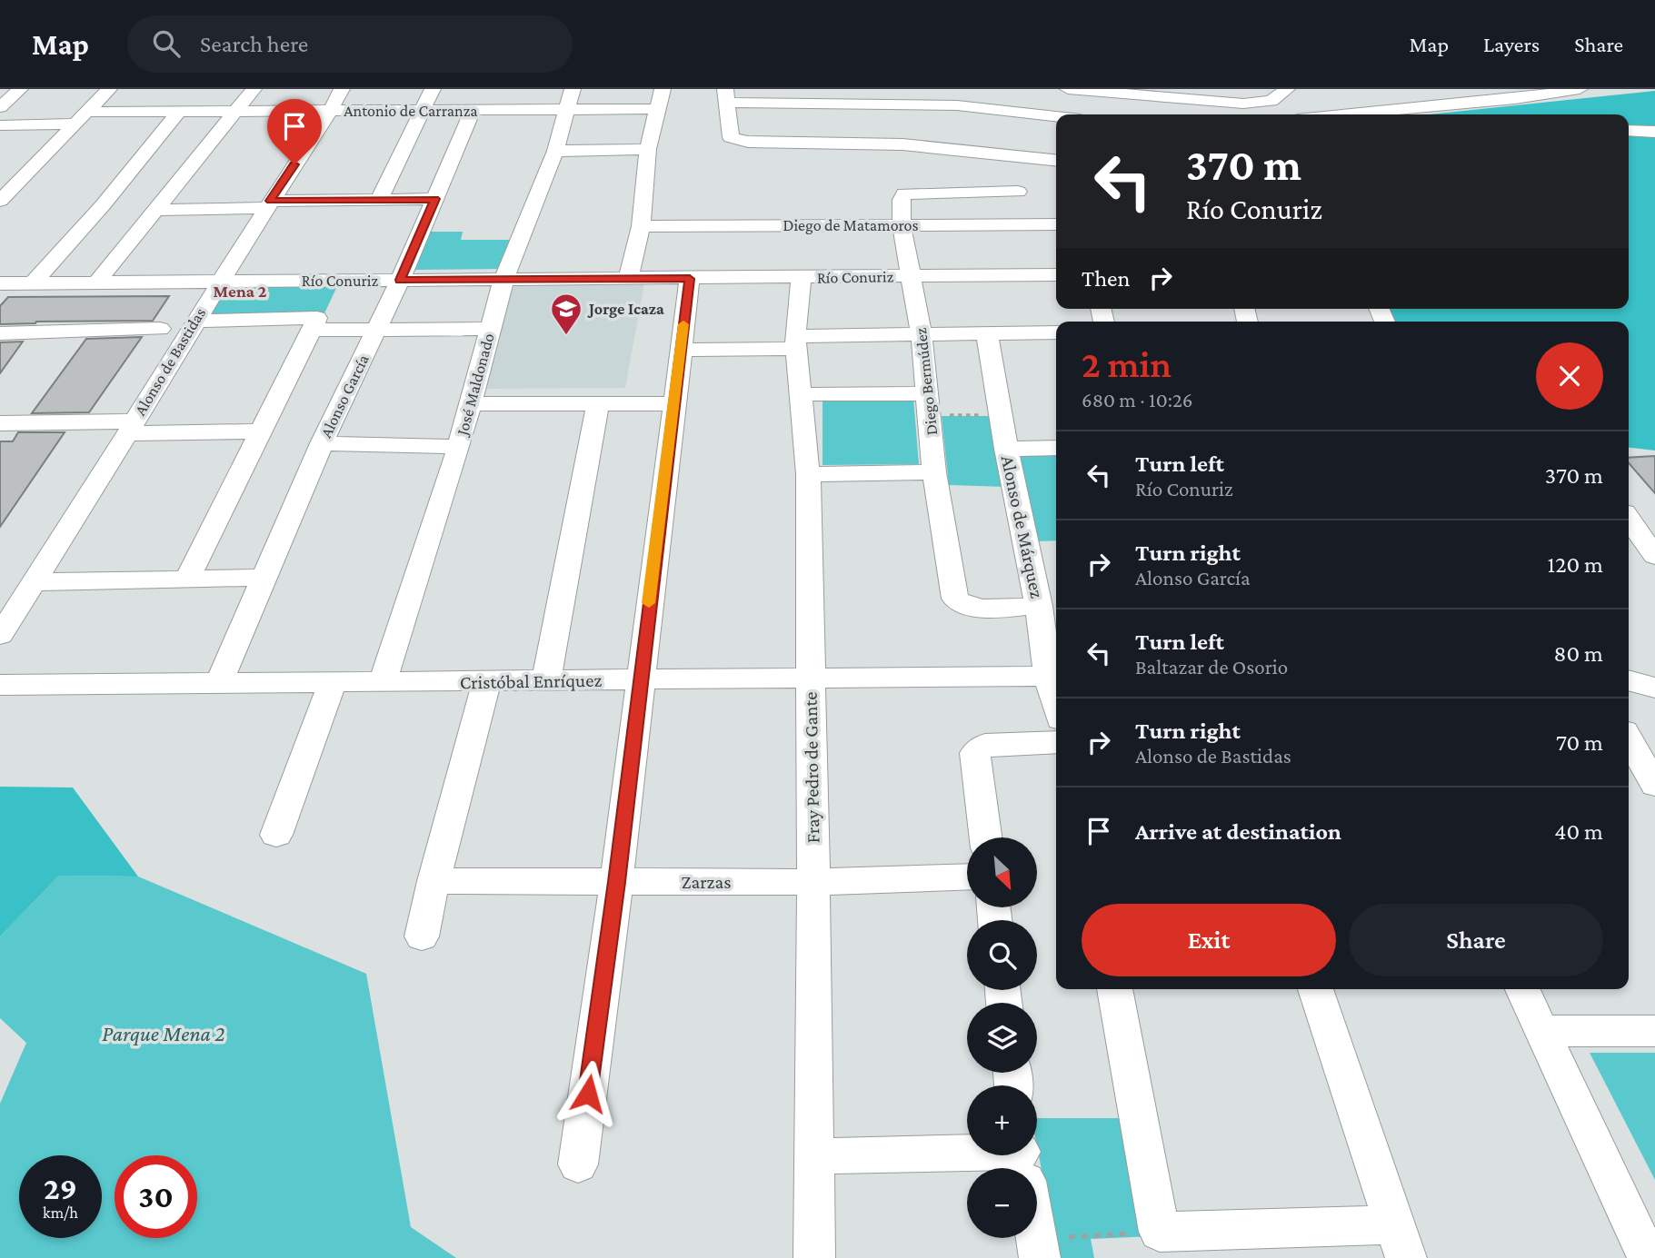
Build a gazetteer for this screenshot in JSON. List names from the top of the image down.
{
  "streets": {
    "street": [
      "Antonio de Carranza",
      "Diego de Matamoros",
      "Río Conuriz",
      "Alonso de Bastidas",
      "Diego Bermúdez",
      "José Maldonado",
      "Alonso García",
      "Alonso de Márquez",
      "Cristóbal Enríquez",
      "Fray Pedro de Gante",
      "Zarzas"
    ]
  },
  "crossings": [
    ["Antonio de Carranza", "Alonso de Bastidas"],
    ["Antonio de Carranza", "José Maldonado"],
    ["Antonio de Carranza", "Alonso García"],
    ["Diego de Matamoros", "Diego Bermúdez"],
    ["Río Conuriz", "Alonso de Bastidas"],
    ["Río Conuriz", "Diego Bermúdez"],
    ["Río Conuriz", "José Maldonado"],
    ["Río Conuriz", "Alonso García"],
    ["Río Conuriz", "Fray Pedro de Gante"],
    ["Diego Bermúdez", "Alonso de Márquez"],
    ["José Maldonado", "Cristóbal Enríquez"],
    ["Alonso García", "Cristóbal Enríquez"],
    ["Alonso de Márquez", "Cristóbal Enríquez"],
    ["Cristóbal Enríquez", "Fray Pedro de Gante"],
    ["Fray Pedro de Gante", "Zarzas"]
  ],
  "districts": ["Mena 2"],
  "parks": ["Parque Mena 2"],
  "places": {
    "school or university": ["Jorge Icaza"]
  },
  "north": "bottom right",
  "page": {
    "header": "Map",
    "search": "Search here",
    "nav": ["Map", "Layers", "Share"],
    "turn": ["370 m", "Río Conuriz"],
    "then": "Then",
    "heading": ["2 min", "680 m · 10:26"],
    "list": [
      {
        "name": "Turn left",
        "note": "Río Conuriz",
        "value": "370 m"
      },
      {
        "name": "Turn right",
        "note": "Alonso García",
        "value": "120 m"
      },
      {
        "name": "Turn left",
        "note": "Baltazar de Osorio",
        "value": "80 m"
      },
      {
        "name": "Turn right",
        "note": "Alonso de Bastidas",
        "value": "70 m"
      },
      {
        "name": "Arrive at destination",
        "value": "40 m"
      }
    ],
    "map_buttons": ["+", "−"],
    "buttons": ["Exit", "Share"],
    "speed": "29 km/h",
    "limit": "30"
  }
}
